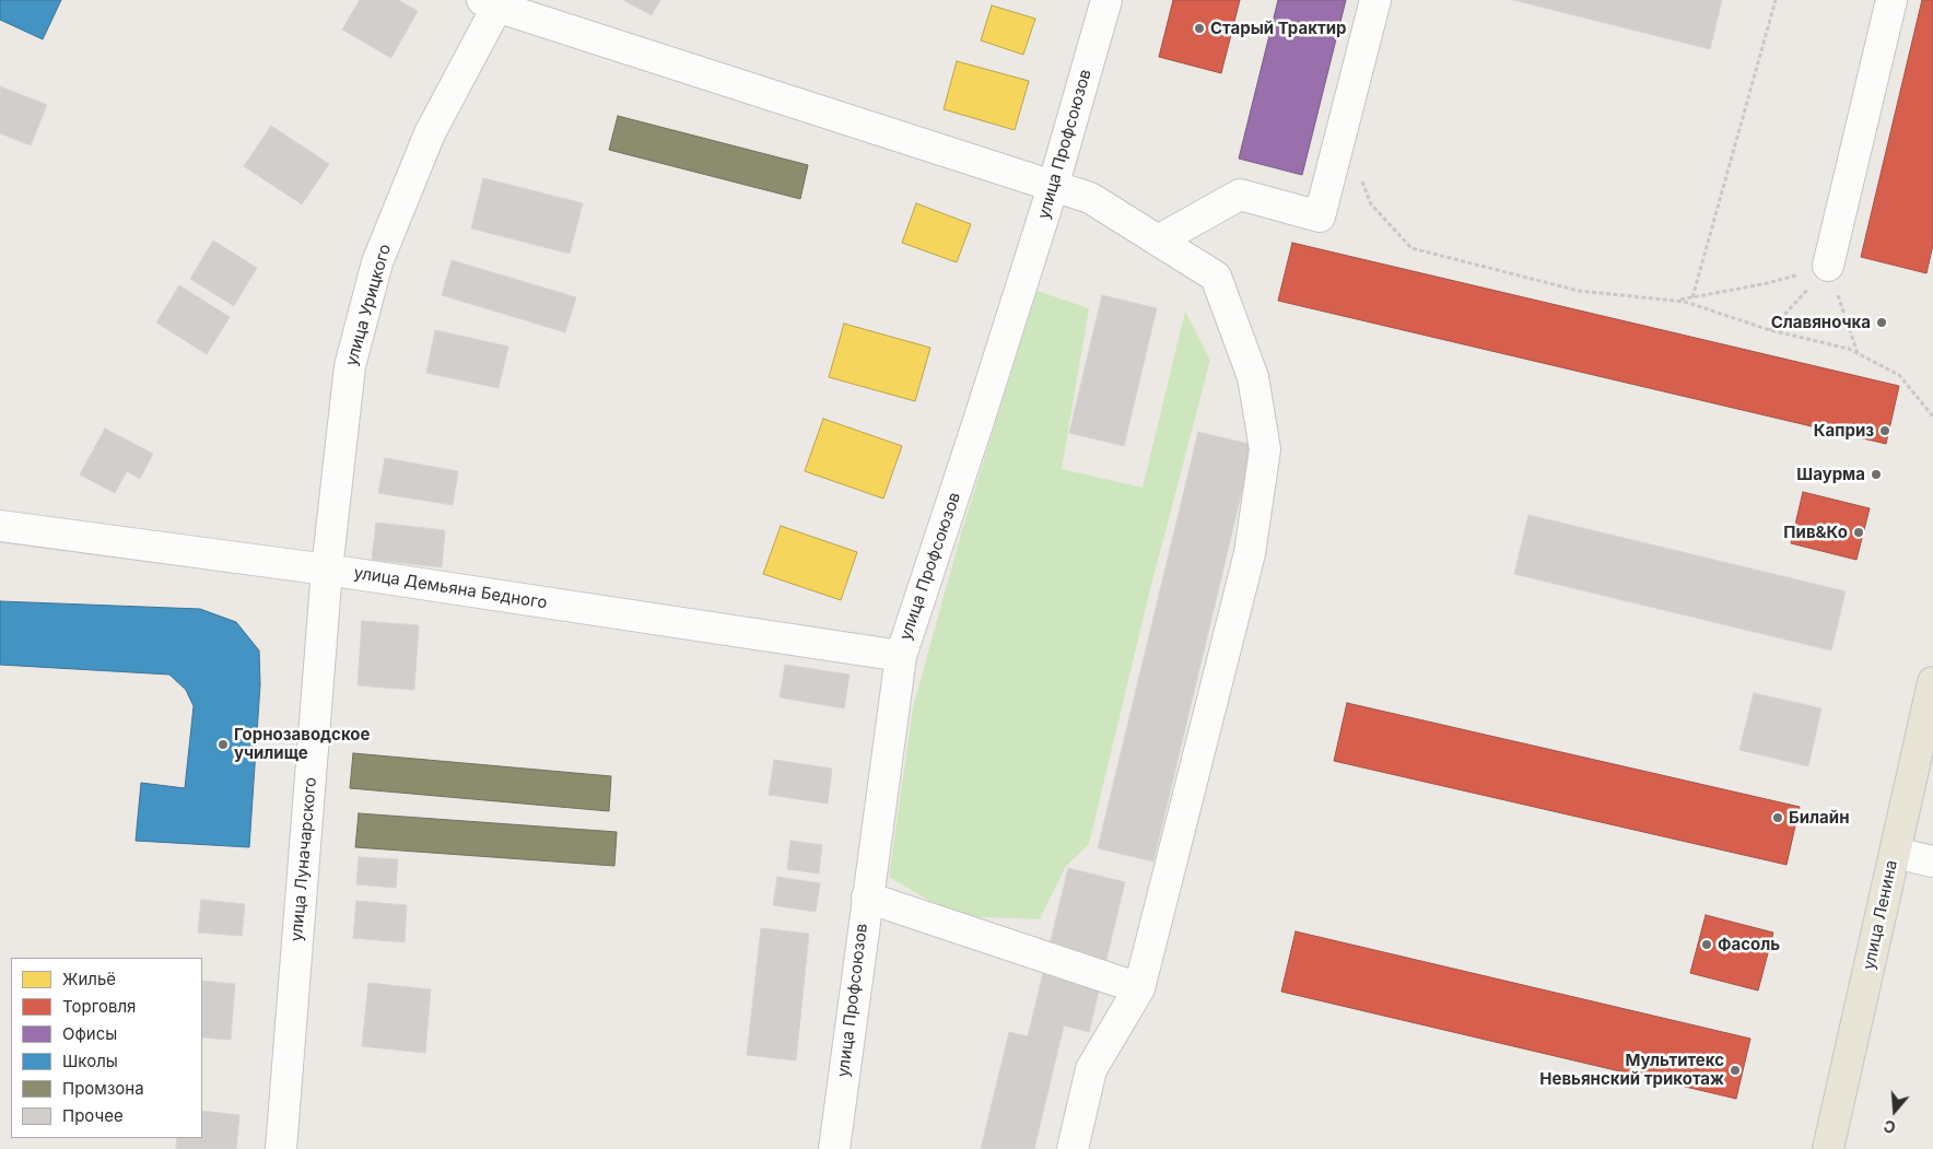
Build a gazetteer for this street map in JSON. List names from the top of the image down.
{
  "streets": {
    "main road": ["улица Ленина"],
    "street": [
      "улица Профсоюзов",
      "улица Урицкого",
      "улица Демьяна Бедного",
      "улица Луначарского"
    ]
  },
  "crossings": [
    ["улица Профсоюзов", "улица Демьяна Бедного"],
    ["улица Урицкого", "улица Демьяна Бедного"],
    ["улица Урицкого", "улица Луначарского"],
    ["улица Демьяна Бедного", "улица Луначарского"]
  ],
  "places": [
    "Старый Трактир",
    "Славяночка",
    "Каприз",
    "Шаурма",
    "Пив&Ко",
    "Горнозаводское училище",
    "Билайн",
    "Фасоль",
    "Мультитекс Невьянский трикотаж"
  ],
  "legend": [
    "Жильё",
    "Торговля",
    "Офисы",
    "Школы",
    "Промзона",
    "Прочее"
  ],
  "north": "bottom"
}
